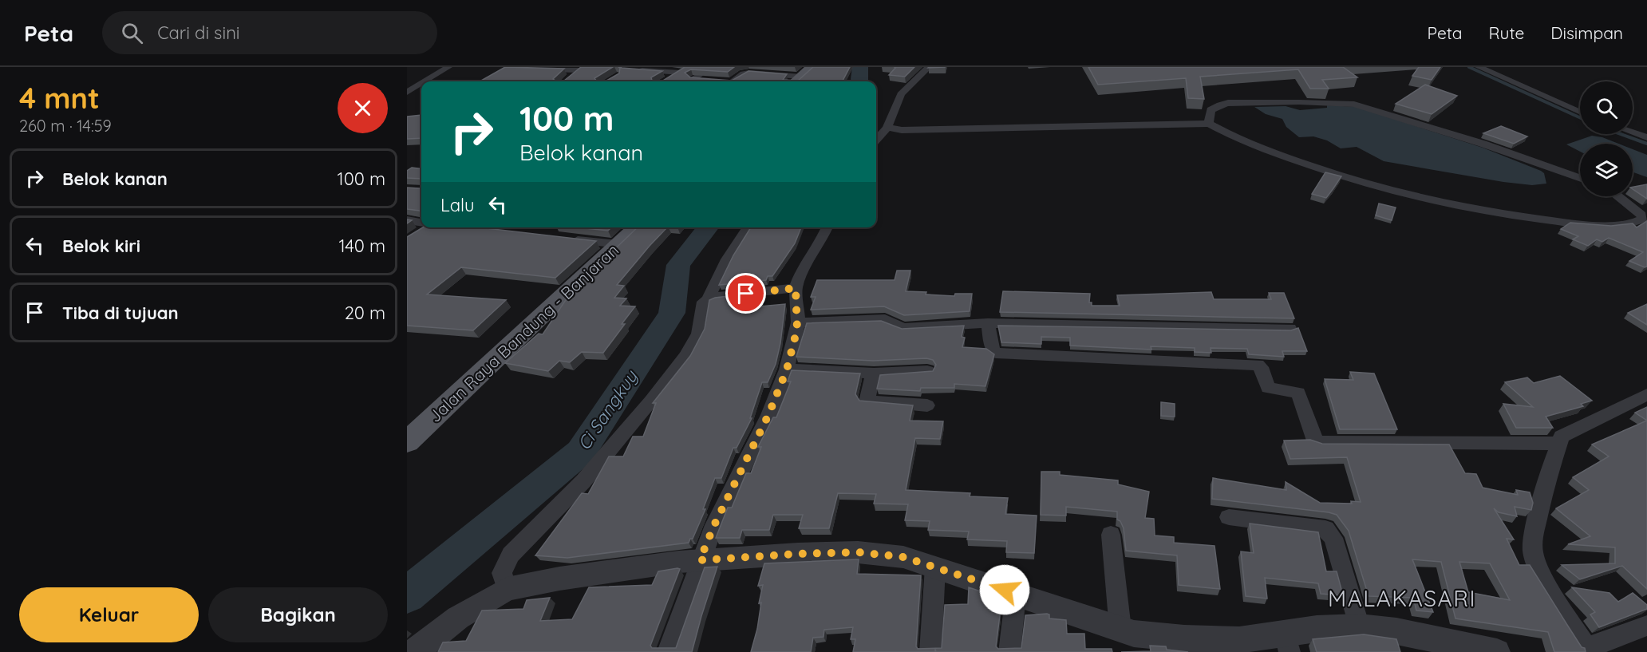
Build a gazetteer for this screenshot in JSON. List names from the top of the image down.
{
  "streets": {
    "main road": ["Jalan Raya Bandung - Banjaran"]
  },
  "districts": ["MALAKASARI"],
  "water": ["Ci Sangkuy"],
  "page": {
    "header": "Peta",
    "search": "Cari di sini",
    "nav": ["Peta", "Rute", "Disimpan"],
    "heading": ["4 mnt", "260 m · 14:59"],
    "turn": ["100 m", "Belok kanan"],
    "list": [
      {
        "name": "Belok kanan",
        "value": "100 m"
      },
      {
        "name": "Belok kiri",
        "value": "140 m"
      },
      {
        "name": "Tiba di tujuan",
        "value": "20 m"
      }
    ],
    "then": "Lalu",
    "buttons": ["Keluar", "Bagikan"]
  }
}
